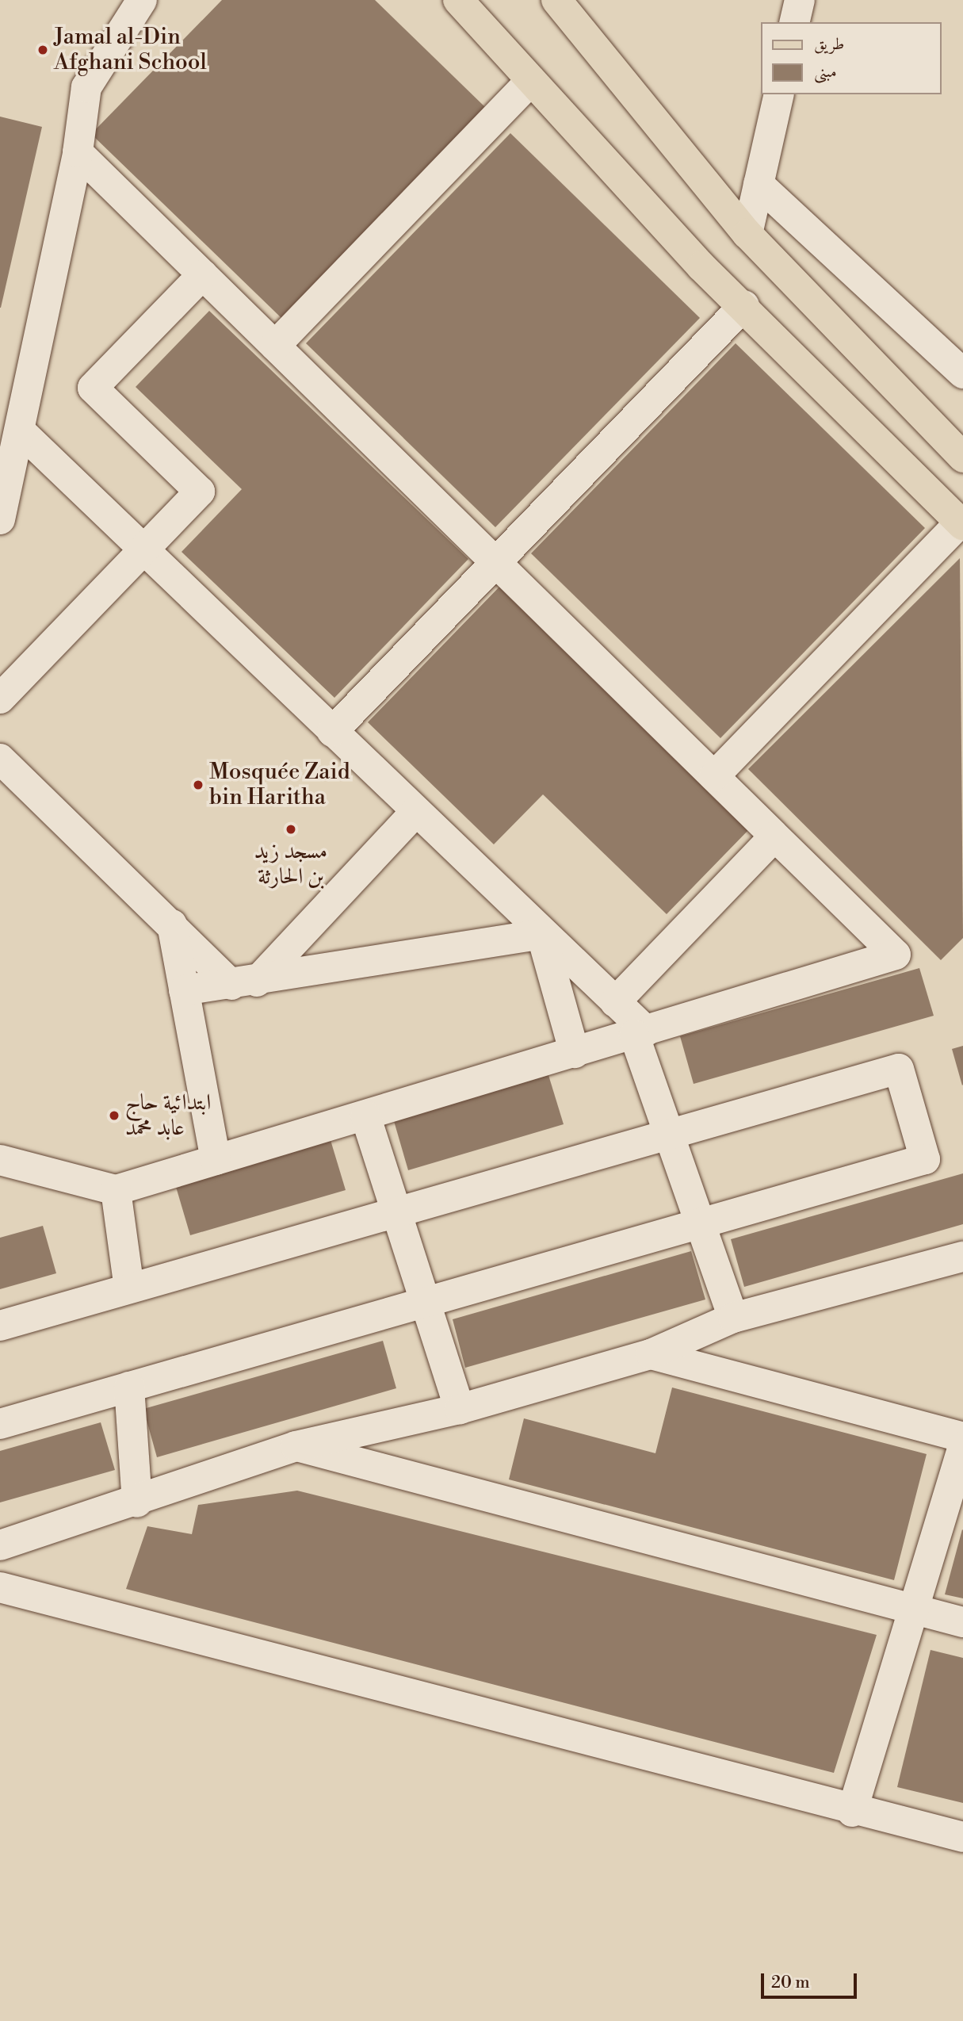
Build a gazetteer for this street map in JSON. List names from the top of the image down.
{
  "places": [
    "Jamal al-Din Afghani School",
    "Mosquée Zaid bin Haritha",
    "مسجد زيد بن الحارثة",
    "ابتدائية حاج عابد محمد"
  ],
  "legend": ["طريق", "مبنى"],
  "scale_bar": "20 m"
}
